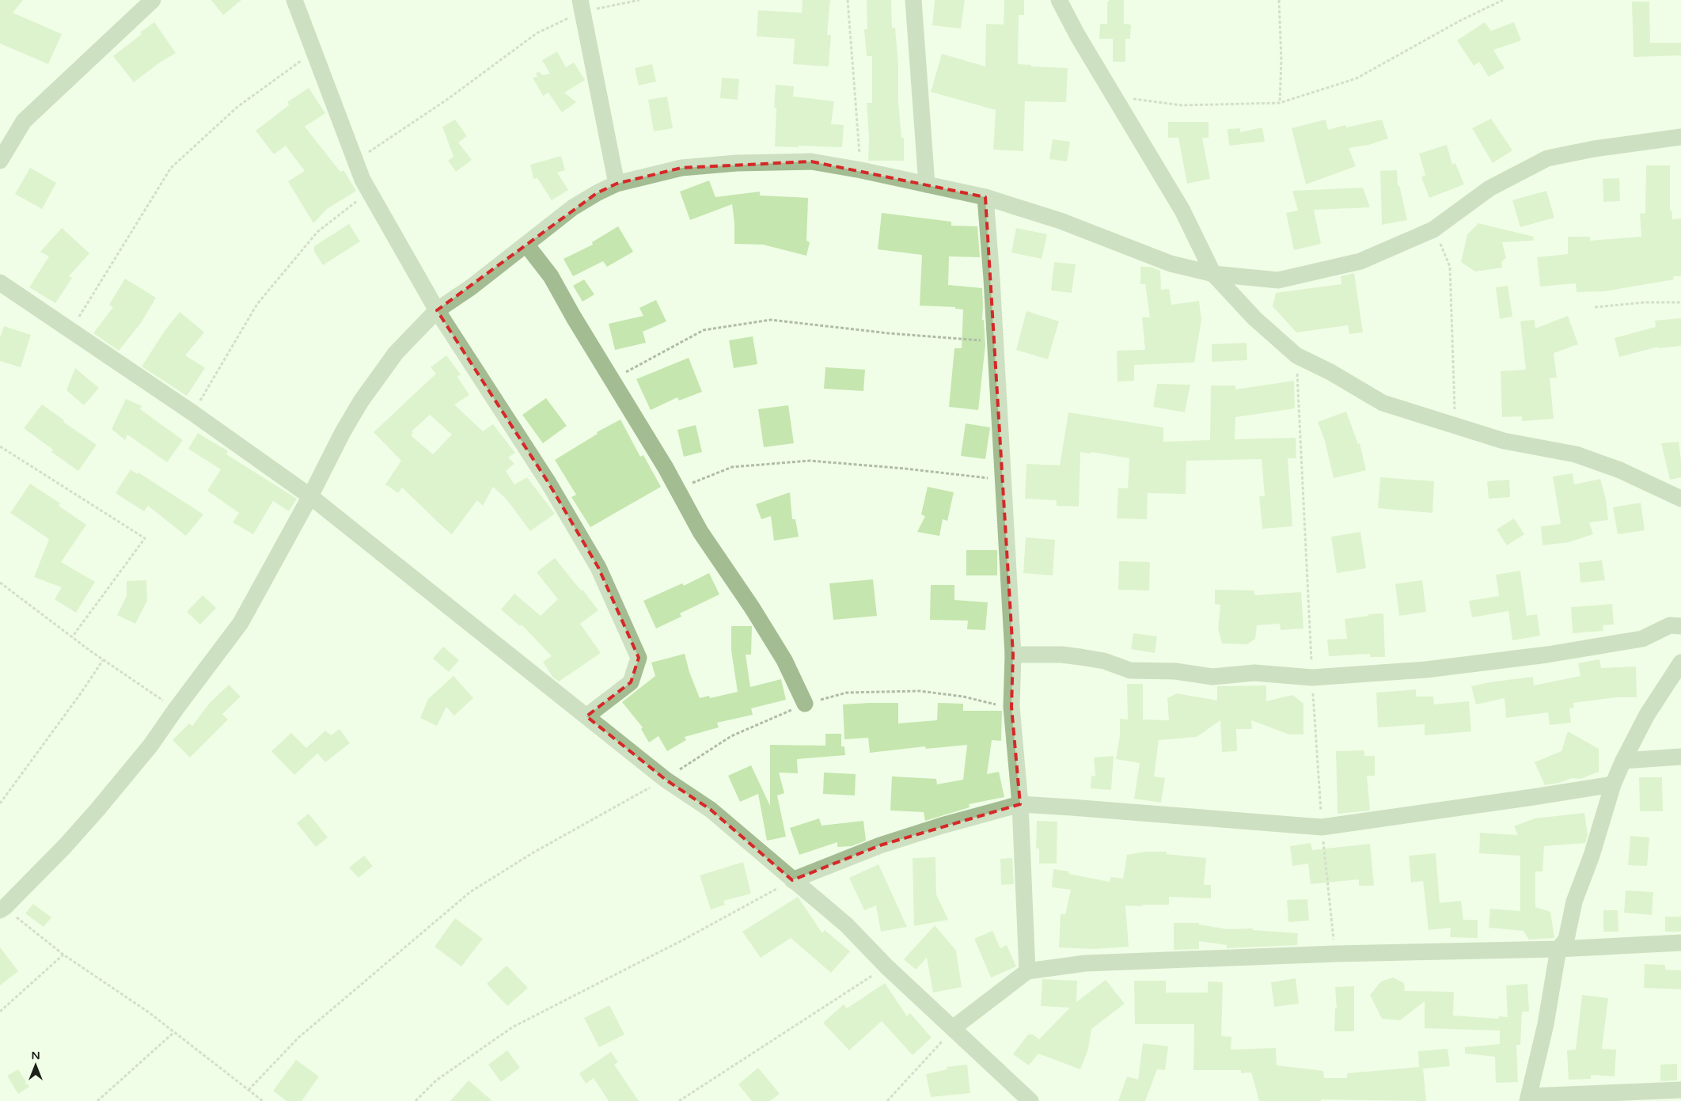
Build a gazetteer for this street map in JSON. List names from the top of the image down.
{
  "north": "top"
}
